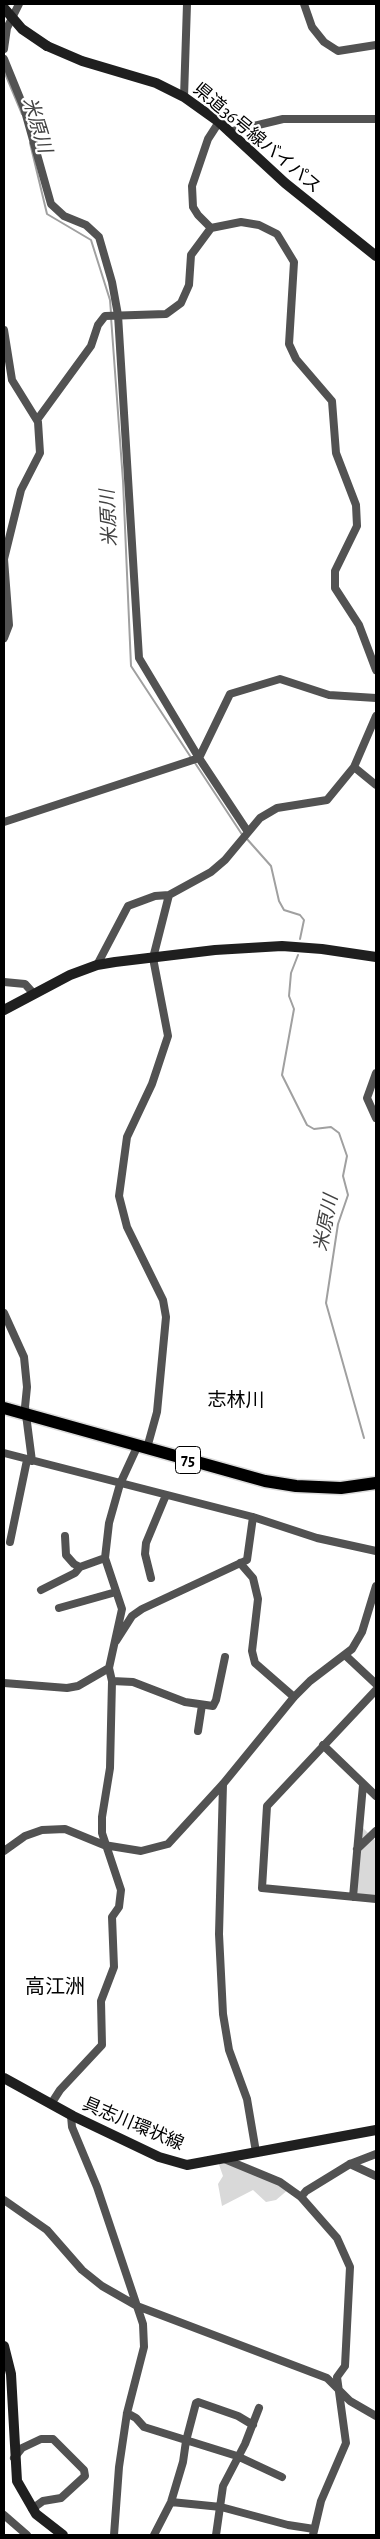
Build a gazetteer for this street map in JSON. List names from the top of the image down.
{
  "streets": {
    "main road": ["県道36号線バイパス", "75", "具志川環状線"]
  },
  "districts": ["志林川", "高江洲"],
  "water": ["米原川"]
}
